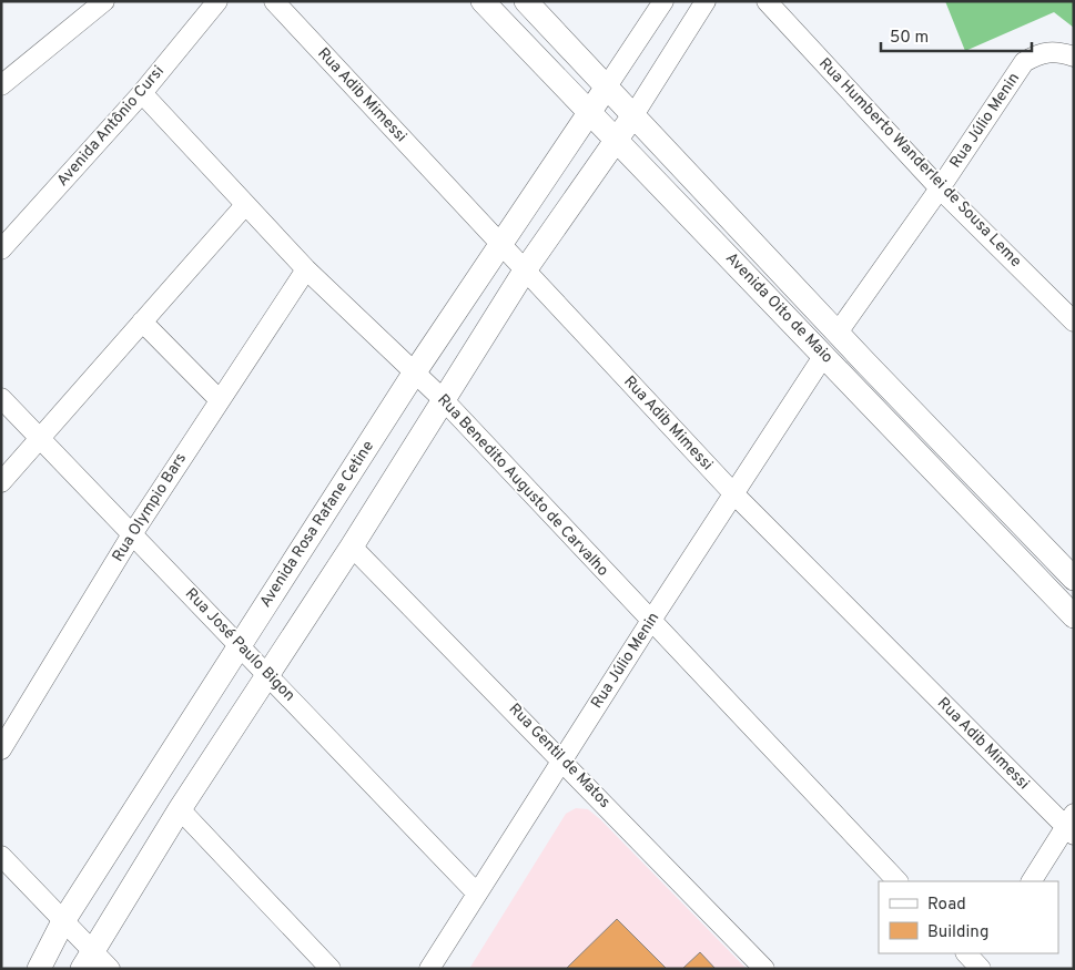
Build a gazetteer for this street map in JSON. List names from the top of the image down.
{
  "streets": {
    "street": [
      "Rua Adib Mimessi",
      "Rua Júlio Menin",
      "Avenida Antônio Cursi",
      "Rua Humberto Wanderlei de Sousa Leme",
      "Avenida Oito de Maio",
      "Rua Benedito Augusto de Carvalho",
      "Rua Olympio Bars",
      "Avenida Rosa Rafane Cetine",
      "Rua José Paulo Bigon",
      "Rua Gentil de Matos"
    ]
  },
  "crossings": [
    ["Rua Adib Mimessi", "Rua Júlio Menin"],
    ["Rua Adib Mimessi", "Avenida Rosa Rafane Cetine"],
    ["Rua Júlio Menin", "Rua Humberto Wanderlei de Sousa Leme"],
    ["Rua Júlio Menin", "Avenida Oito de Maio"],
    ["Rua Júlio Menin", "Rua Benedito Augusto de Carvalho"],
    ["Rua Júlio Menin", "Rua José Paulo Bigon"],
    ["Rua Júlio Menin", "Rua Gentil de Matos"],
    ["Avenida Antônio Cursi", "Rua Benedito Augusto de Carvalho"],
    ["Avenida Oito de Maio", "Avenida Rosa Rafane Cetine"],
    ["Rua Benedito Augusto de Carvalho", "Rua Olympio Bars"],
    ["Rua Benedito Augusto de Carvalho", "Avenida Rosa Rafane Cetine"],
    ["Rua Olympio Bars", "Rua José Paulo Bigon"],
    ["Avenida Rosa Rafane Cetine", "Rua José Paulo Bigon"]
  ],
  "legend": ["Road", "Building"],
  "scale_bar": "50 m"
}
